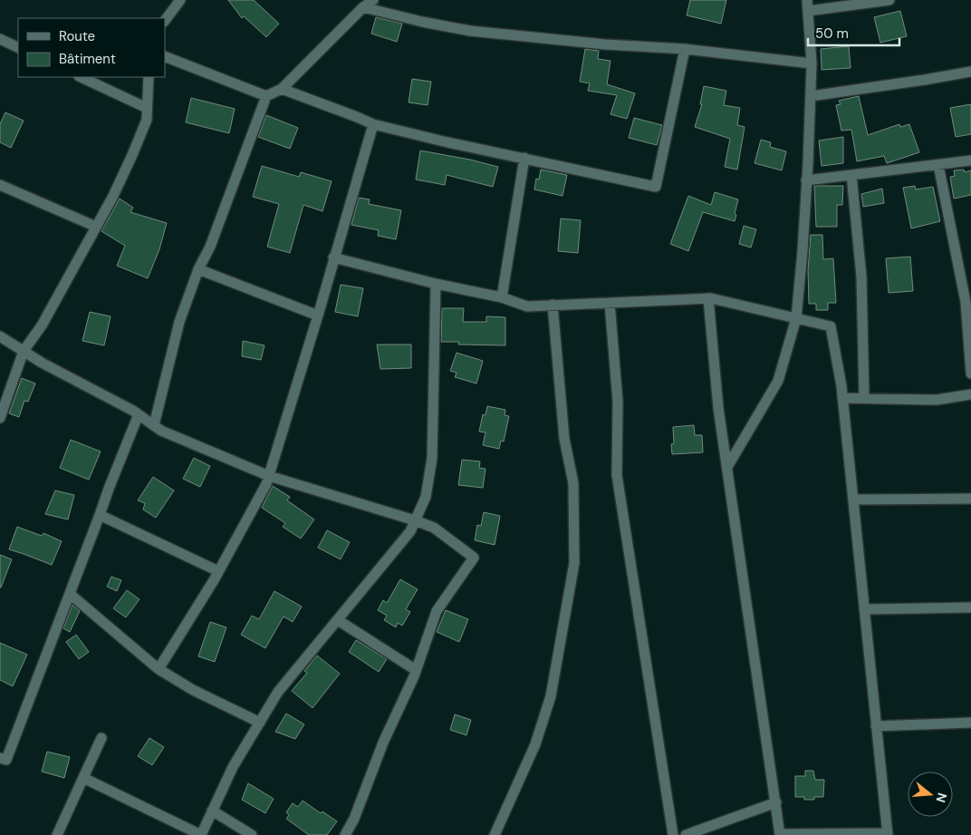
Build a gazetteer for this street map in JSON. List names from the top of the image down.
{
  "legend": ["Route", "Bâtiment"],
  "scale_bar": "50 m",
  "north": "right"
}
